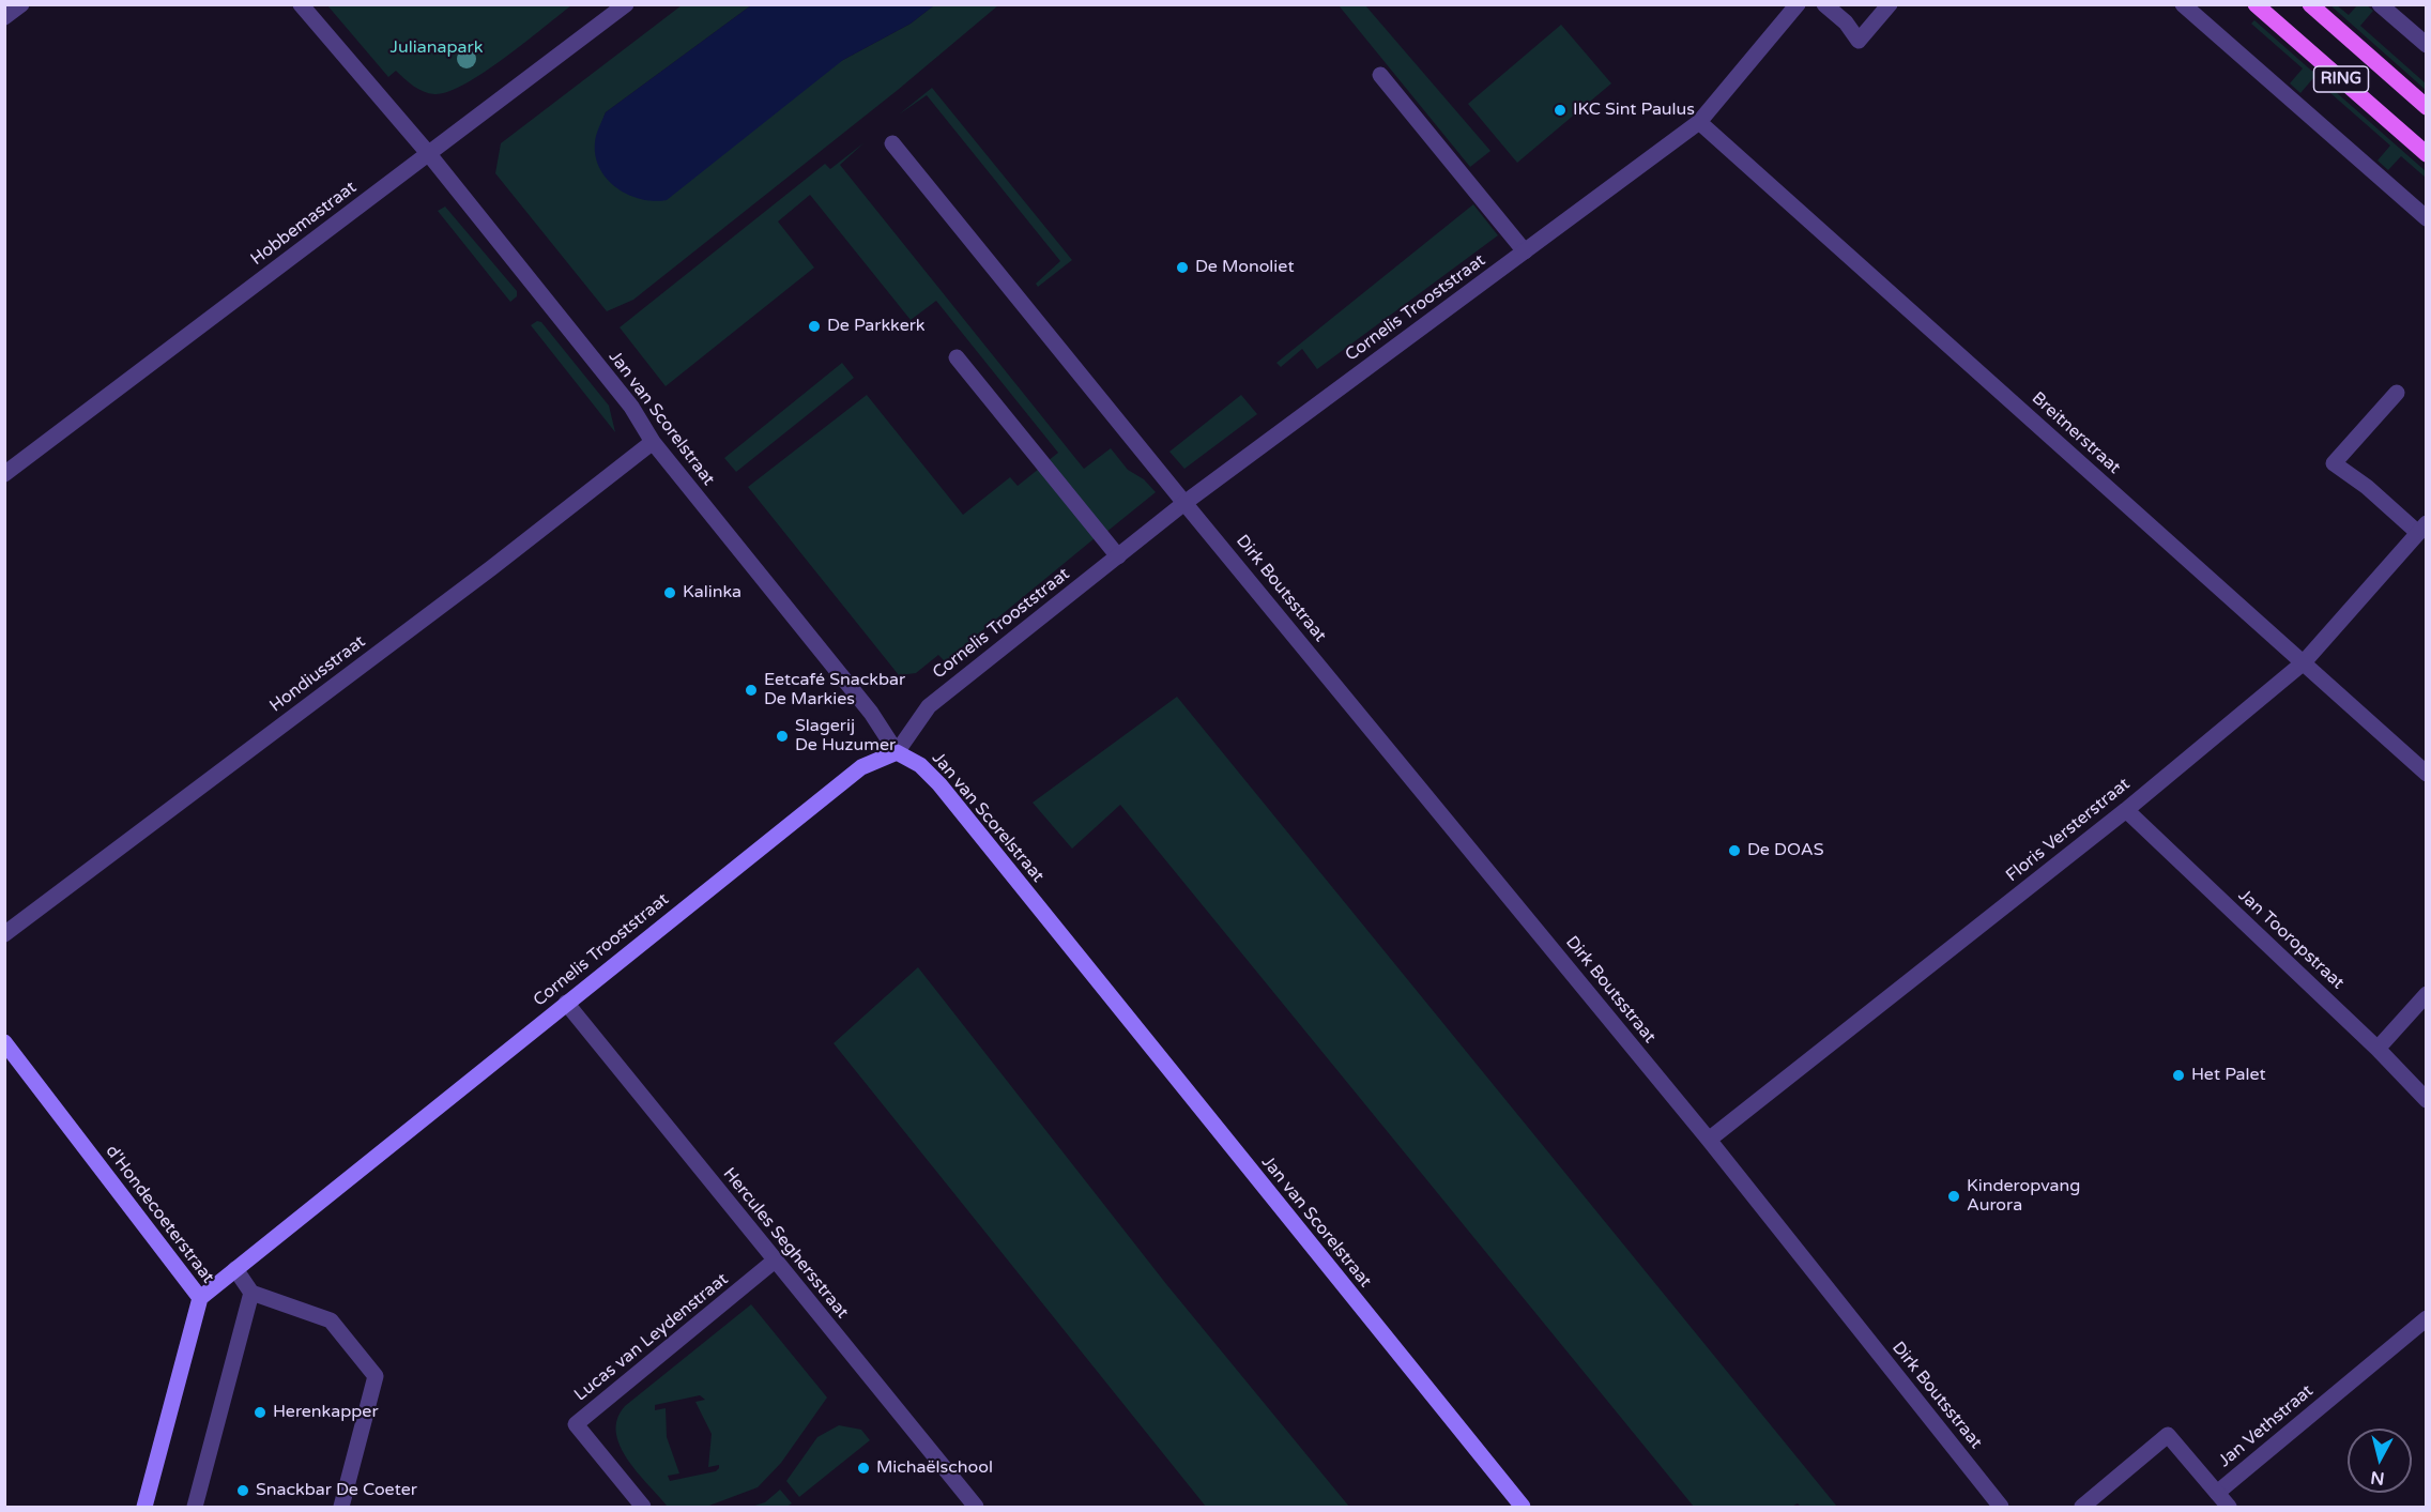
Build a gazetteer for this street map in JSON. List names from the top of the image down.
{
  "streets": {
    "main road": ["RING"],
    "street": [
      "Hobbemastraat",
      "Cornelis Trooststraat",
      "Jan van Scorelstraat",
      "Breitnerstraat",
      "Dirk Boutsstraat",
      "Hondiusstraat",
      "Floris Versterstraat",
      "Jan Tooropstraat",
      "d'Hondecoeterstraat",
      "Hercules Seghersstraat",
      "Lucas van Leydenstraat",
      "Jan Vethstraat"
    ]
  },
  "crossings": [
    ["Hobbemastraat", "Jan van Scorelstraat"],
    ["Cornelis Trooststraat", "Jan van Scorelstraat"],
    ["Cornelis Trooststraat", "Breitnerstraat"],
    ["Cornelis Trooststraat", "Dirk Boutsstraat"],
    ["Cornelis Trooststraat", "d'Hondecoeterstraat"],
    ["Cornelis Trooststraat", "Hercules Seghersstraat"],
    ["Jan van Scorelstraat", "Hondiusstraat"],
    ["Breitnerstraat", "Floris Versterstraat"],
    ["Dirk Boutsstraat", "Floris Versterstraat"],
    ["Floris Versterstraat", "Jan Tooropstraat"],
    ["Hercules Seghersstraat", "Lucas van Leydenstraat"]
  ],
  "parks": ["Julianapark"],
  "places": [
    "IKC Sint Paulus",
    "De Monoliet",
    "De Parkkerk",
    "Kalinka",
    "Eetcafé Snackbar De Markies",
    "Slagerij De Huzumer",
    "De DOAS",
    "Het Palet",
    "Kinderopvang Aurora",
    "Herenkapper",
    "Michaëlschool",
    "Snackbar De Coeter"
  ],
  "north": "bottom"
}
